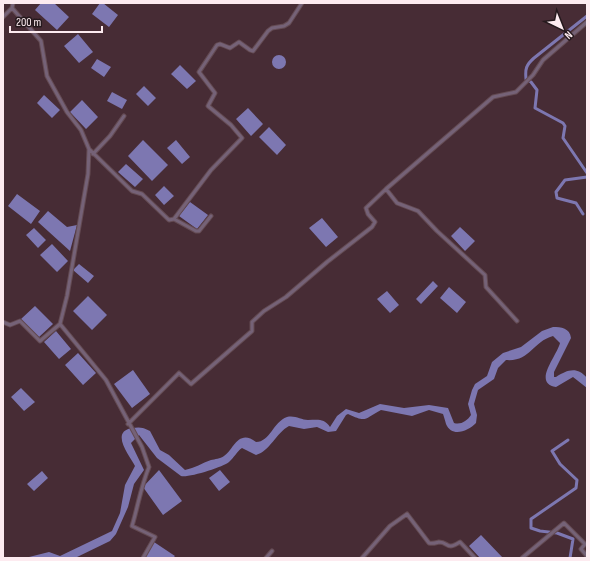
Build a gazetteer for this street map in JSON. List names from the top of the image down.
{
  "scale_bar": "200 m",
  "north": "bottom right"
}
